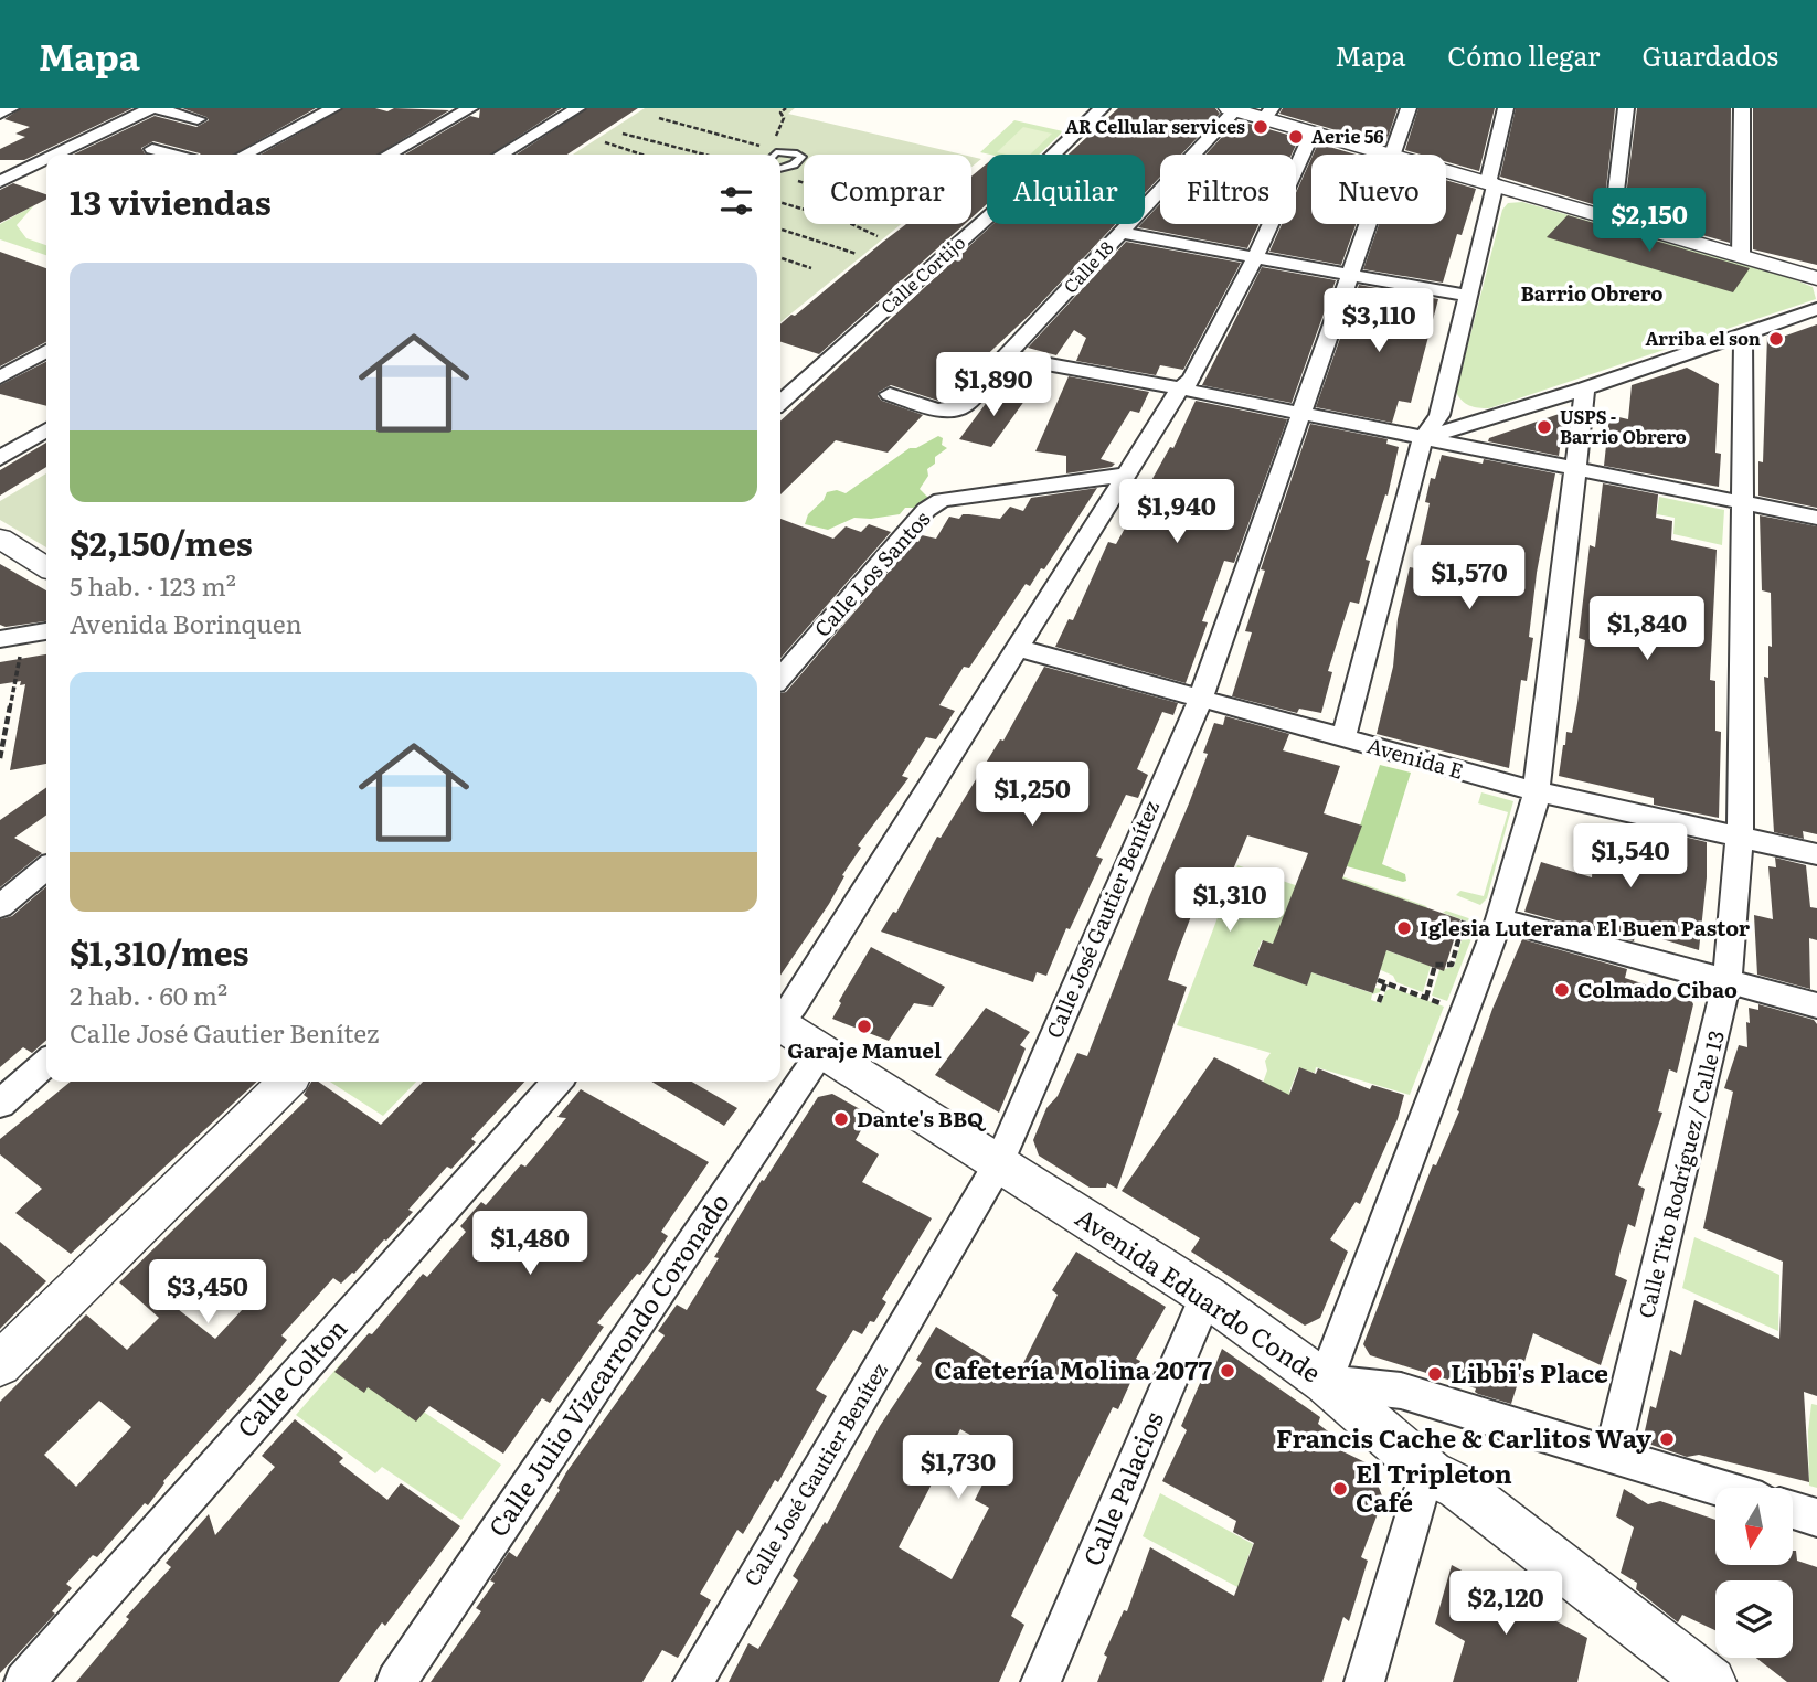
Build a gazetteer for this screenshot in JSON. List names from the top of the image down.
{
  "streets": {
    "street": [
      "Calle 18",
      "Calle Cortijo",
      "Calle Los Santos",
      "Avenida E",
      "Calle José Gautier Benítez",
      "Calle Tito Rodríguez / Calle 13",
      "Avenida Eduardo Conde",
      "Calle Julio Vizcarrondo Coronado",
      "Calle Colton",
      "Calle Palacios"
    ]
  },
  "crossings": [
    ["Avenida E", "Calle José Gautier Benítez"],
    ["Avenida E", "Calle Tito Rodríguez / Calle 13"],
    ["Calle José Gautier Benítez", "Avenida Eduardo Conde"],
    ["Avenida Eduardo Conde", "Calle Julio Vizcarrondo Coronado"],
    ["Avenida Eduardo Conde", "Calle Palacios"]
  ],
  "districts": ["Barrio Obrero"],
  "places": [
    "AR Cellular services",
    "Aerie 56",
    "Arriba el son",
    "USPS - Barrio Obrero",
    "Iglesia Luterana El Buen Pastor",
    "Colmado Cibao",
    "Garaje Manuel",
    "Dante's BBQ",
    "Cafetería Molina 2077",
    "Libbi's Place",
    "Francis Cache & Carlitos Way",
    "El Tripleton Café"
  ],
  "north": "bottom",
  "page": {
    "header": "Mapa",
    "nav": ["Mapa", "Cómo llegar", "Guardados"],
    "chip": [
      "Comprar",
      "Alquilar",
      "Filtros",
      "Nuevo"
    ],
    "heading": "13 viviendas",
    "price": [
      "$2,150",
      "$3,110",
      "$1,890",
      "$1,940",
      "$1,570",
      "$1,840",
      "$1,250",
      "$1,540",
      "$1,310",
      "$1,480",
      "$3,450",
      "$1,730",
      "$2,120"
    ],
    "list": [
      {
        "name": "$2,150/mes",
        "note": "5 hab. · 123 m² · Avenida Borinquen"
      },
      {
        "name": "$1,310/mes",
        "note": "2 hab. · 60 m² · Calle José Gautier Benítez"
      }
    ]
  }
}
